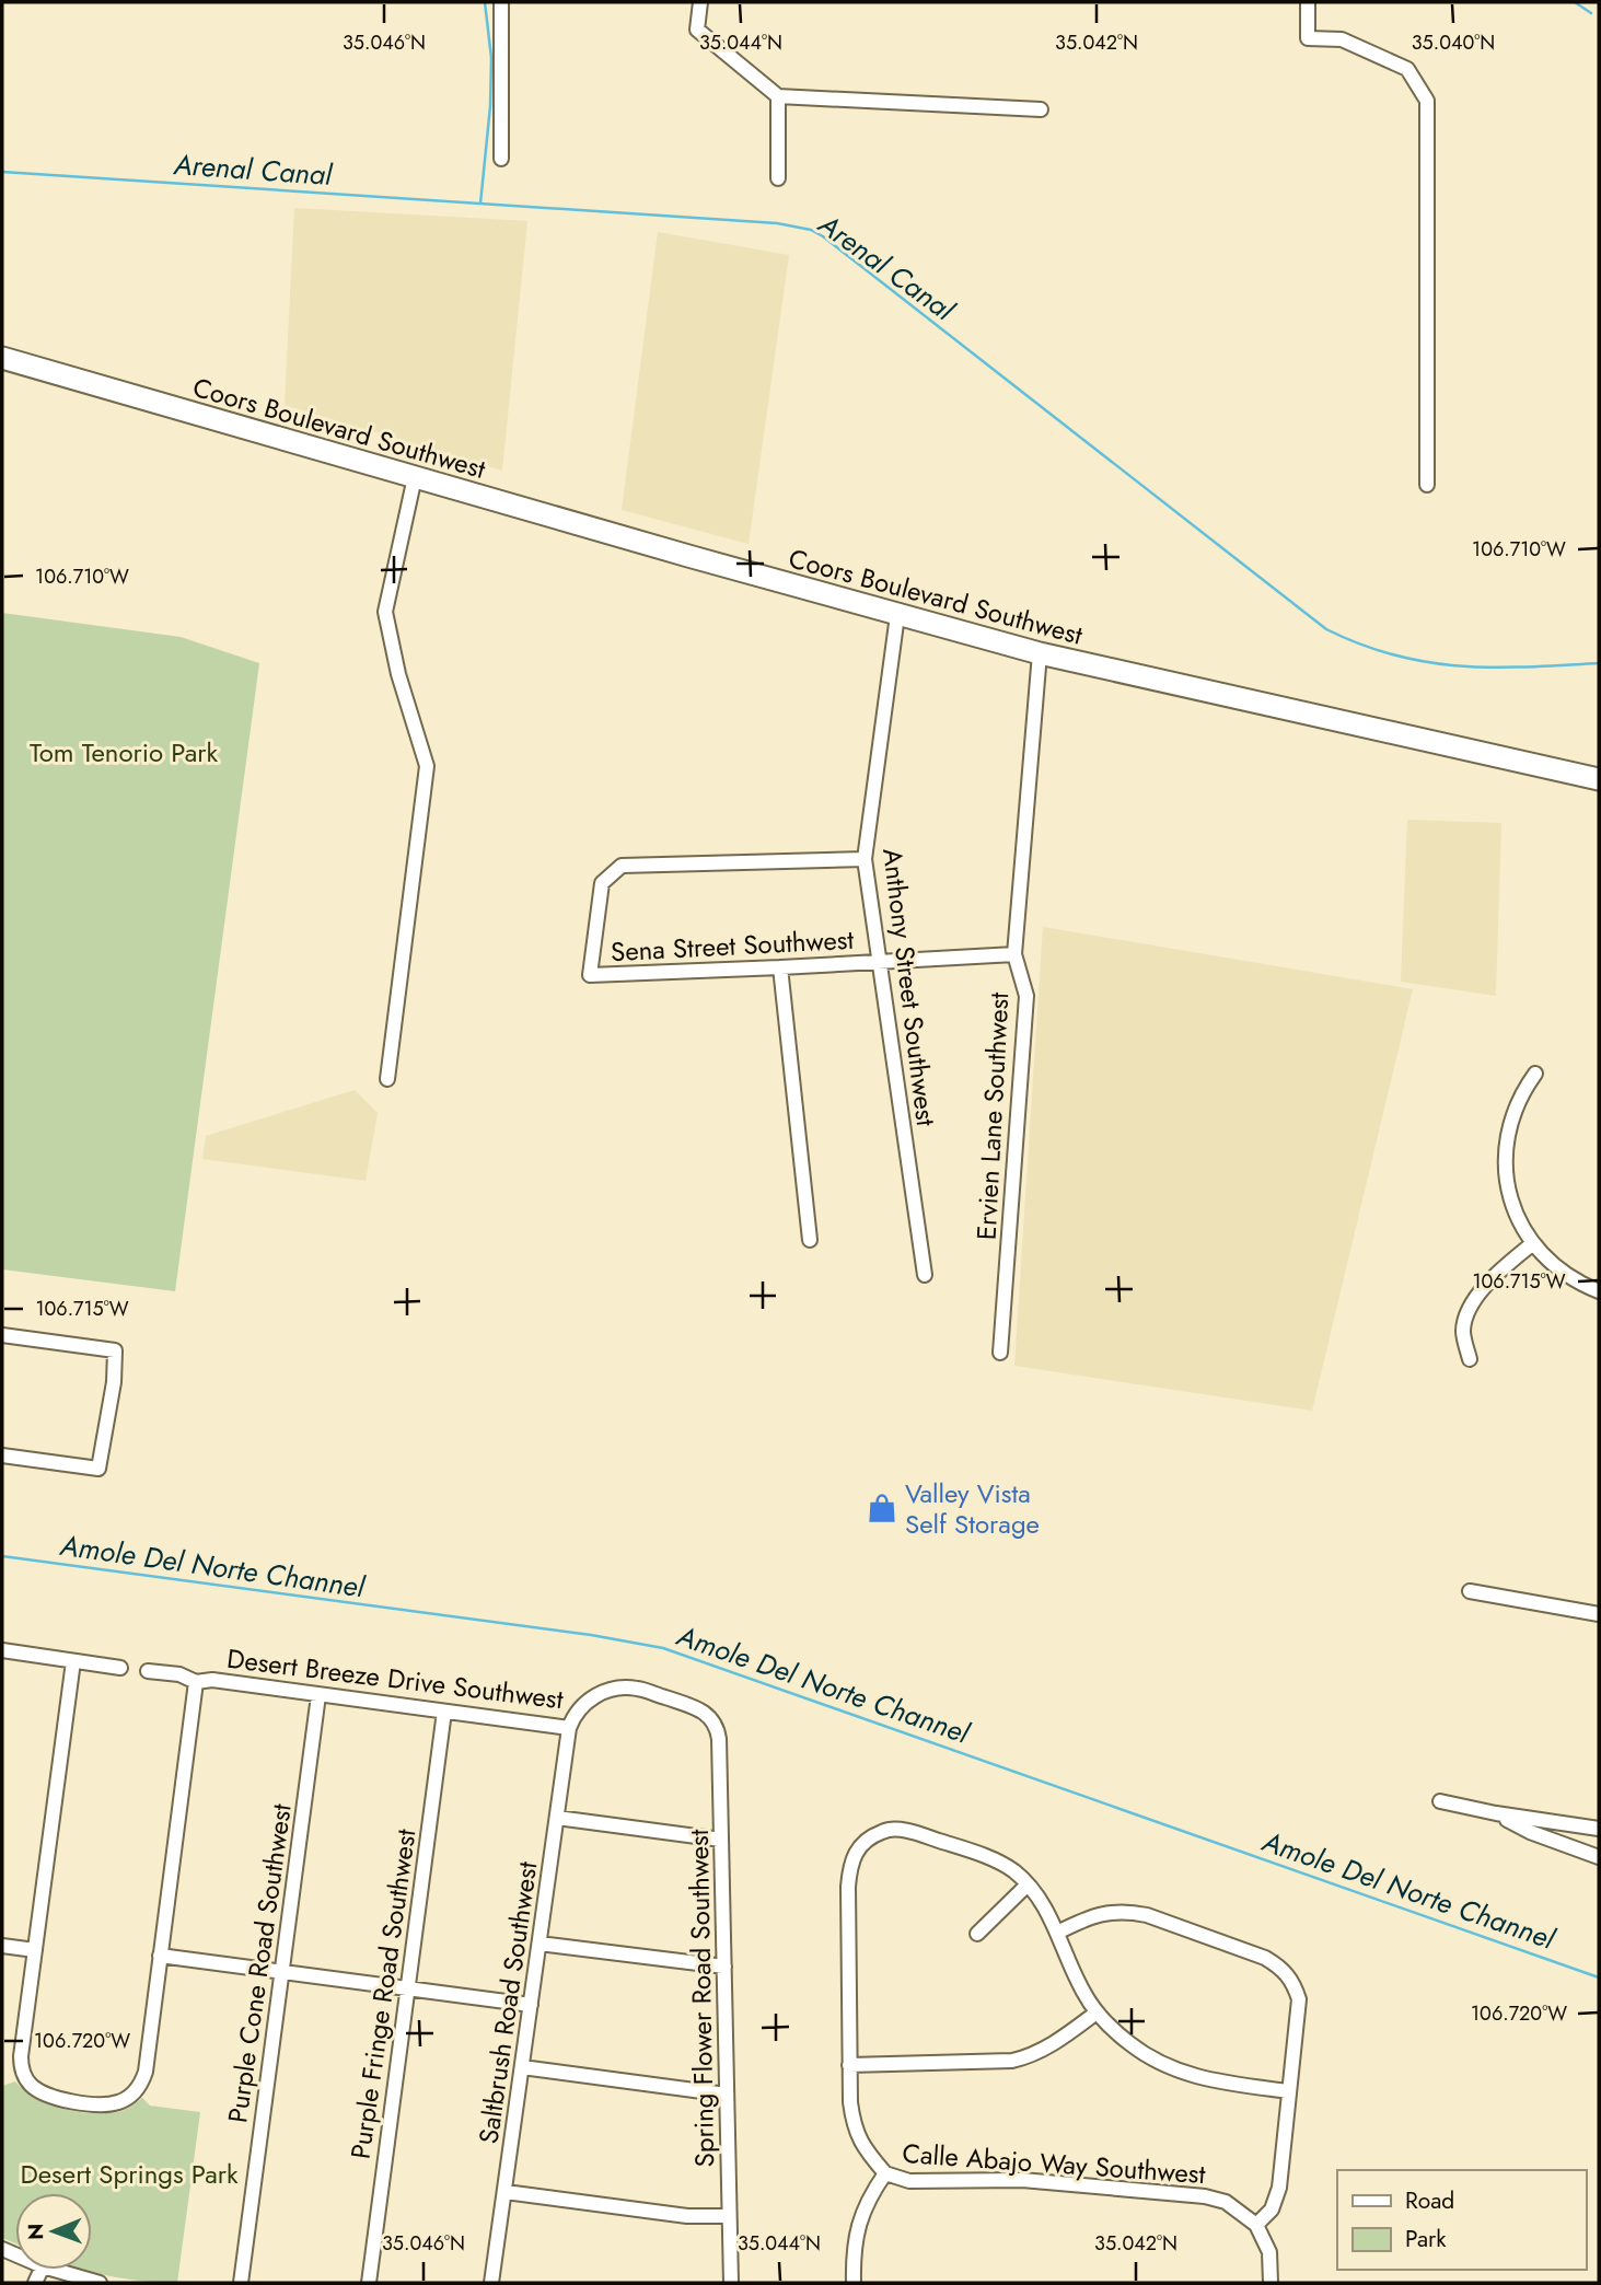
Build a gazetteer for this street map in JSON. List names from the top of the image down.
{
  "streets": {
    "main road": ["Coors Boulevard Southwest"],
    "street": [
      "Sena Street Southwest",
      "Anthony Street Southwest",
      "Ervien Lane Southwest",
      "Desert Breeze Drive Southwest",
      "Purple Cone Road Southwest",
      "Purple Fringe Road Southwest",
      "Spring Flower Road Southwest",
      "Saltbrush Road Southwest",
      "Calle Abajo Way Southwest"
    ]
  },
  "crossings": [
    ["Coors Boulevard Southwest", "Anthony Street Southwest"],
    ["Coors Boulevard Southwest", "Ervien Lane Southwest"],
    ["Sena Street Southwest", "Anthony Street Southwest"],
    ["Sena Street Southwest", "Ervien Lane Southwest"],
    ["Desert Breeze Drive Southwest", "Purple Cone Road Southwest"],
    ["Desert Breeze Drive Southwest", "Purple Fringe Road Southwest"],
    ["Desert Breeze Drive Southwest", "Spring Flower Road Southwest"],
    ["Desert Breeze Drive Southwest", "Saltbrush Road Southwest"]
  ],
  "water": ["Arenal Canal", "Amole Del Norte Channel"],
  "parks": ["Tom Tenorio Park", "Desert Springs Park"],
  "places": {
    "shop": ["Valley Vista Self Storage"]
  },
  "legend": ["Road", "Park"],
  "north": "left",
  "coordinates": [
    "35.046°N",
    "35.044°N",
    "35.042°N",
    "35.040°N",
    "106.710°W",
    "106.715°W",
    "106.720°W"
  ]
}
